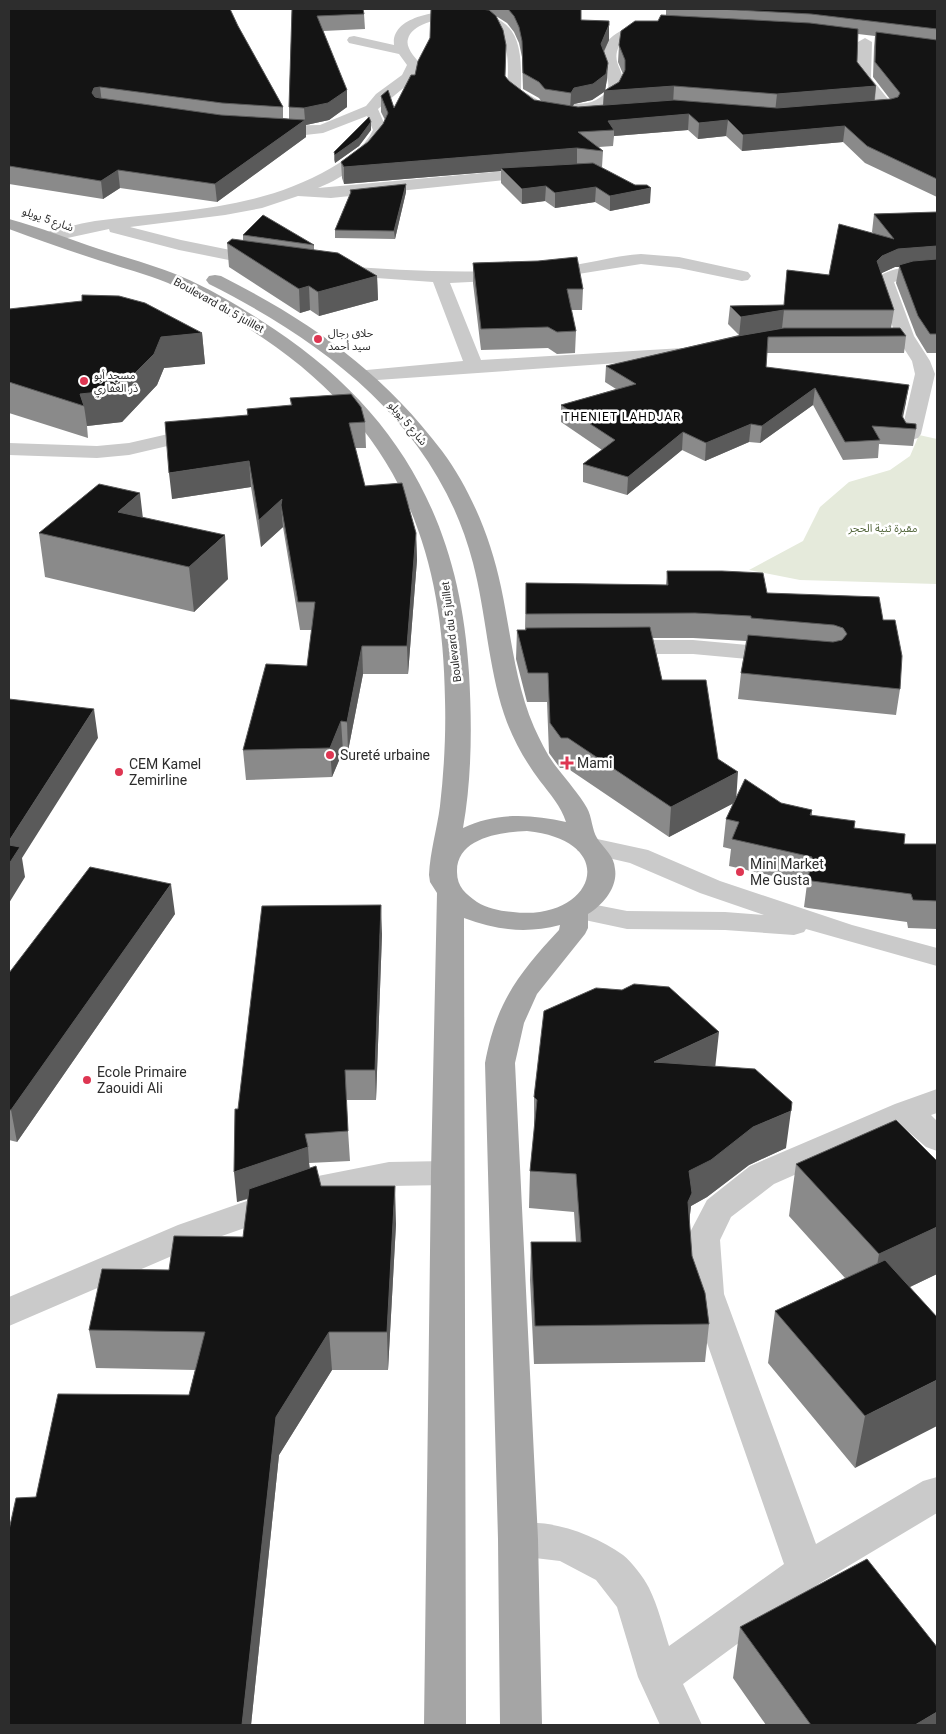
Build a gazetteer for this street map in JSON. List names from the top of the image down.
{
  "streets": {
    "main road": ["شارع 5 يويلو", "Boulevard du 5 juillet"]
  },
  "crossings": [
    ["شارع 5 يويلو", "Boulevard du 5 juillet"]
  ],
  "districts": ["THENIET LAHDJAR"],
  "parks": ["مقبرة ثنية الحجر"],
  "places": {
    "other": [
      "حلاق رجال سيد أحمد",
      "مسجد أبو ذر الغفاري",
      "Sureté urbaine",
      "CEM Kamel Zemirline",
      "Mini Market Me Gusta",
      "Ecole Primaire Zaouidi Ali"
    ],
    "health": ["Mami"]
  }
}
